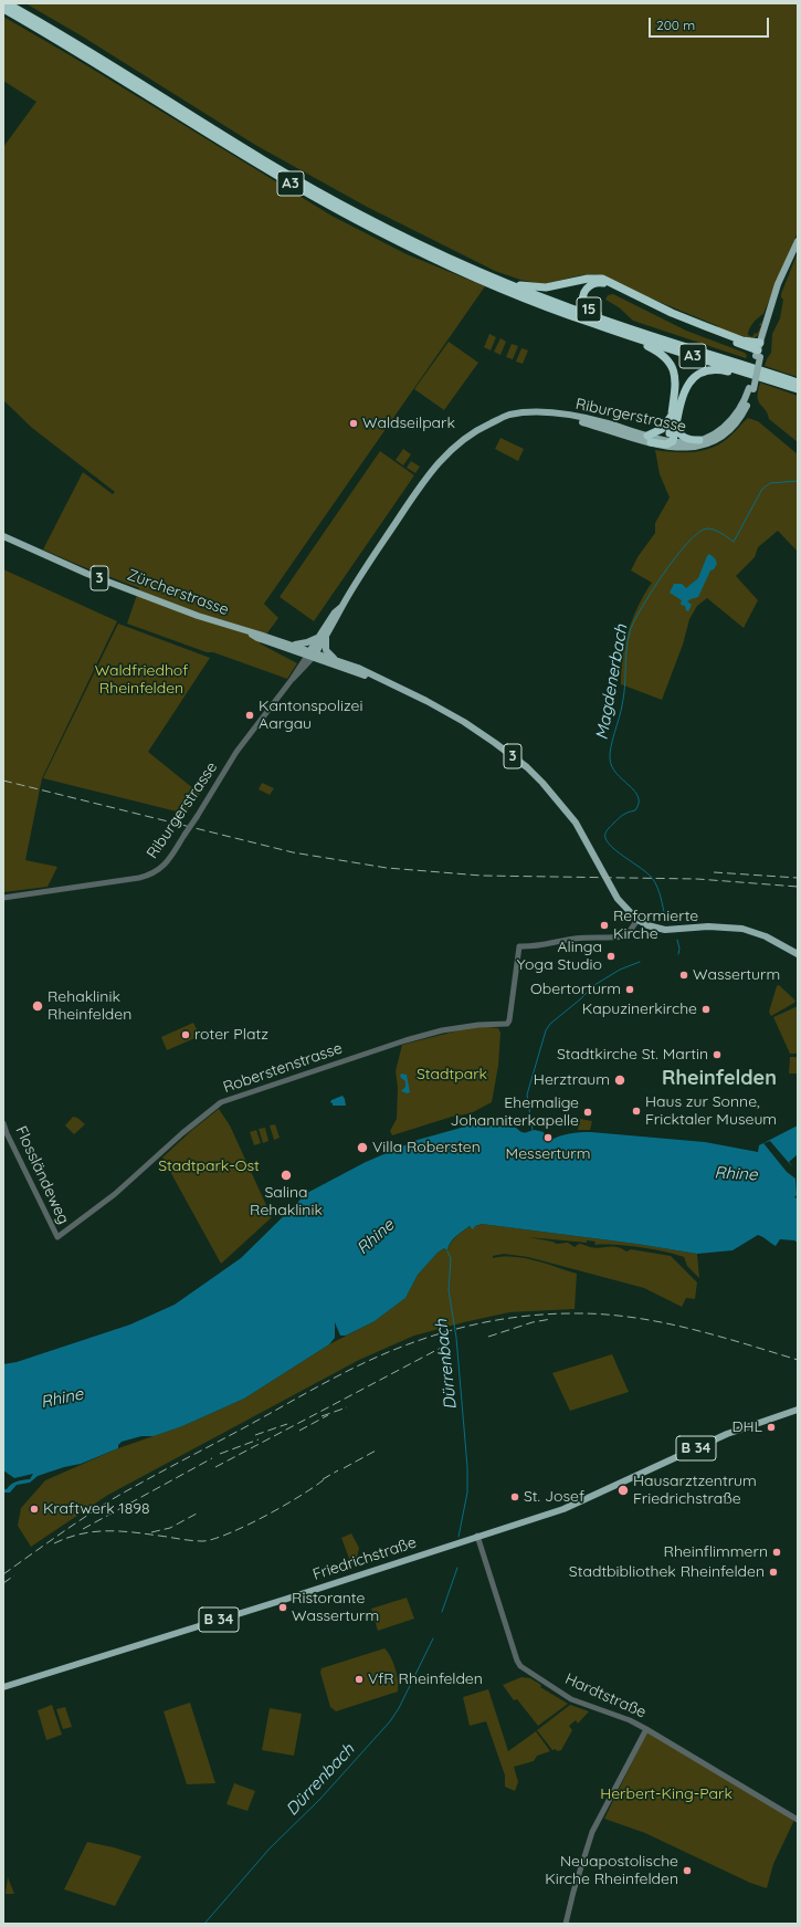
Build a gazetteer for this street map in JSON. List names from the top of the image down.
{
  "streets": {
    "highway": ["A3", "15"],
    "main road": [
      "Riburgerstrasse",
      "3",
      "Zürcherstrasse",
      "B 34",
      "Friedrichstraße"
    ],
    "street": ["Roberstenstrasse", "Flossländeweg", "Hardtstraße"]
  },
  "crossings": [
    ["A3", "15"],
    ["15", "Riburgerstrasse"],
    ["Riburgerstrasse", "Zürcherstrasse"],
    ["3", "Zürcherstrasse"],
    ["3", "Roberstenstrasse"],
    ["Zürcherstrasse", "Roberstenstrasse"],
    ["Roberstenstrasse", "Flossländeweg"],
    ["Friedrichstraße", "Hardtstraße"]
  ],
  "districts": ["Rheinfelden"],
  "water": ["Magdenerbach", "Rhine", "Dürrenbach"],
  "parks": [
    "Waldfriedhof Rheinfelden",
    "Stadtpark",
    "Stadtpark-Ost",
    "Herbert-King-Park"
  ],
  "places": [
    "Waldseilpark",
    "Kantonspolizei Aargau",
    "Reformierte Kirche",
    "Alinga Yoga Studio",
    "Wasserturm",
    "Obertorturm",
    "Rehaklinik Rheinfelden",
    "Kapuzinerkirche",
    "roter Platz",
    "Stadtkirche St. Martin",
    "Herztraum",
    "Haus zur Sonne, Fricktaler Museum",
    "Ehemalige Johanniterkapelle",
    "Messerturm",
    "Villa Robersten",
    "Salina Rehaklinik",
    "DHL",
    "Hausarztzentrum Friedrichstraße",
    "St. Josef",
    "Kraftwerk 1898",
    "Rheinflimmern",
    "Stadtbibliothek Rheinfelden",
    "Ristorante Wasserturm",
    "VfR Rheinfelden",
    "Neuapostolische Kirche Rheinfelden"
  ],
  "scale_bar": "200 m"
}
